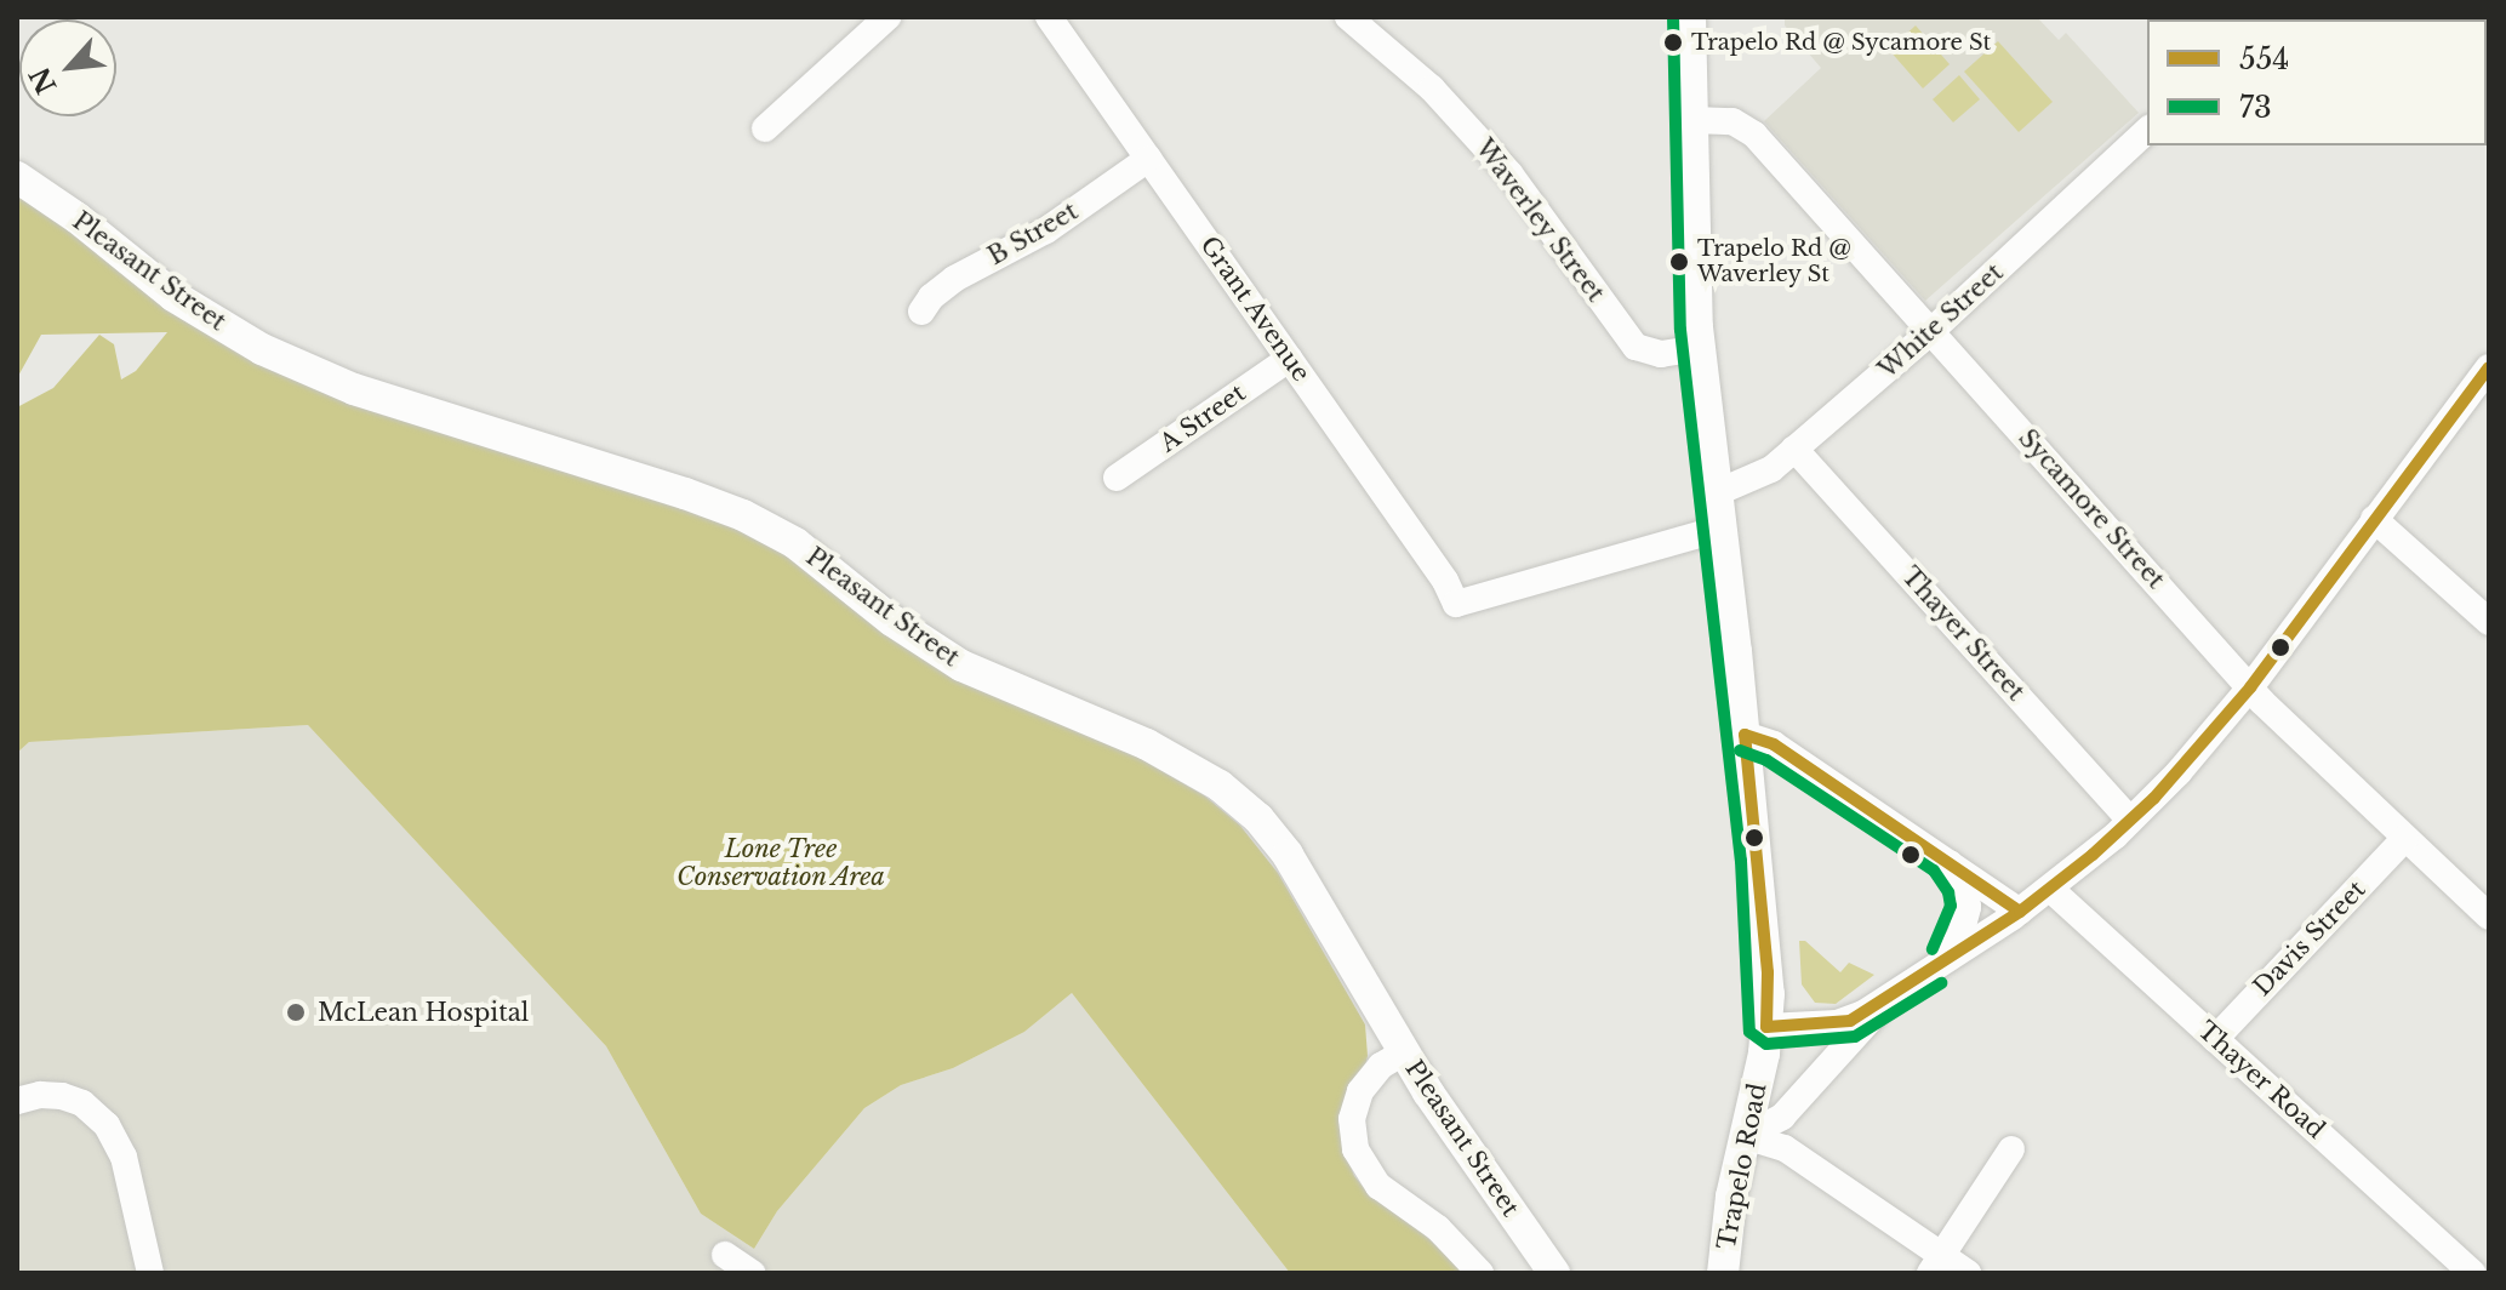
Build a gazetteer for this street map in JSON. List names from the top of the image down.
{
  "streets": {
    "main road": ["Pleasant Street", "Trapelo Road"],
    "street": [
      "Waverley Street",
      "B Street",
      "Grant Avenue",
      "White Street",
      "A Street",
      "Sycamore Street",
      "Thayer Street",
      "Davis Street",
      "Thayer Road"
    ]
  },
  "crossings": [
    ["Waverley Street", "Trapelo Road"],
    ["B Street", "Grant Avenue"],
    ["Grant Avenue", "A Street"],
    ["Grant Avenue", "Trapelo Road"],
    ["White Street", "Sycamore Street"],
    ["White Street", "Thayer Street"],
    ["White Street", "Trapelo Road"],
    ["Sycamore Street", "Davis Street"],
    ["Sycamore Street", "Trapelo Road"],
    ["Davis Street", "Thayer Road"]
  ],
  "parks": ["Lone Tree Conservation Area"],
  "places": ["Trapelo Rd @ Sycamore St", "Trapelo Rd @ Waverley St", "McLean Hospital"],
  "lines": ["transit line 73", "transit line 554"],
  "legend": ["554", "73"],
  "north": "bottom left"
}
